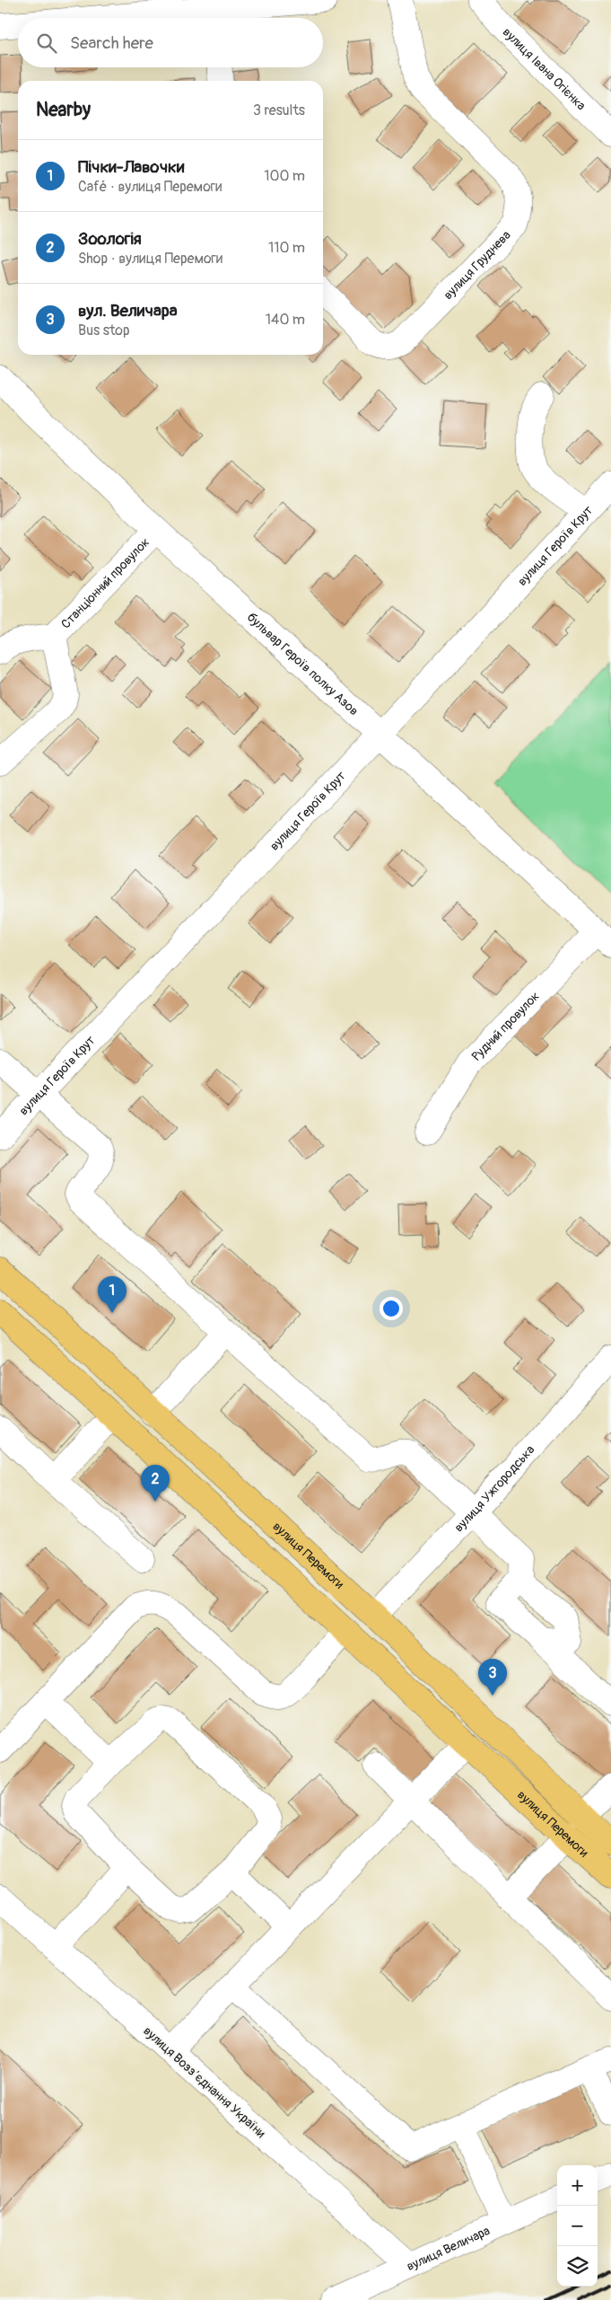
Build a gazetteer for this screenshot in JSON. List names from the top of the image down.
{
  "streets": {
    "main road": ["вулиця Перемоги"],
    "street": [
      "вулиця Івана Огієнка",
      "вулиця Груднева",
      "вулиця Героїв Крут",
      "Станціонний провулок",
      "бульвар Героїв полку Азов",
      "Рудний провулок",
      "вулиця Ужгородська",
      "вулиця Воззʼєднання України",
      "вулиця Величара"
    ]
  },
  "crossings": [
    ["вулиця Героїв Крут", "бульвар Героїв полку Азов"],
    ["Станціонний провулок", "бульвар Героїв полку Азов"],
    ["бульвар Героїв полку Азов", "Рудний провулок"],
    ["вулиця Ужгородська", "вулиця Перемоги"],
    ["вулиця Воззʼєднання України", "вулиця Величара"]
  ],
  "page": {
    "search": "Search here",
    "heading": ["Nearby", "3 results"],
    "list": [
      {
        "mark": "1",
        "name": "Пічки-Лавочки",
        "note": "Café · вулиця Перемоги",
        "value": "100 m"
      },
      {
        "mark": "2",
        "name": "Зоологія",
        "note": "Shop · вулиця Перемоги",
        "value": "110 m"
      },
      {
        "mark": "3",
        "name": "вул. Величара",
        "note": "Bus stop",
        "value": "140 m"
      }
    ],
    "pins": ["1", "2", "3"],
    "map_buttons": ["+", "−"]
  }
}
